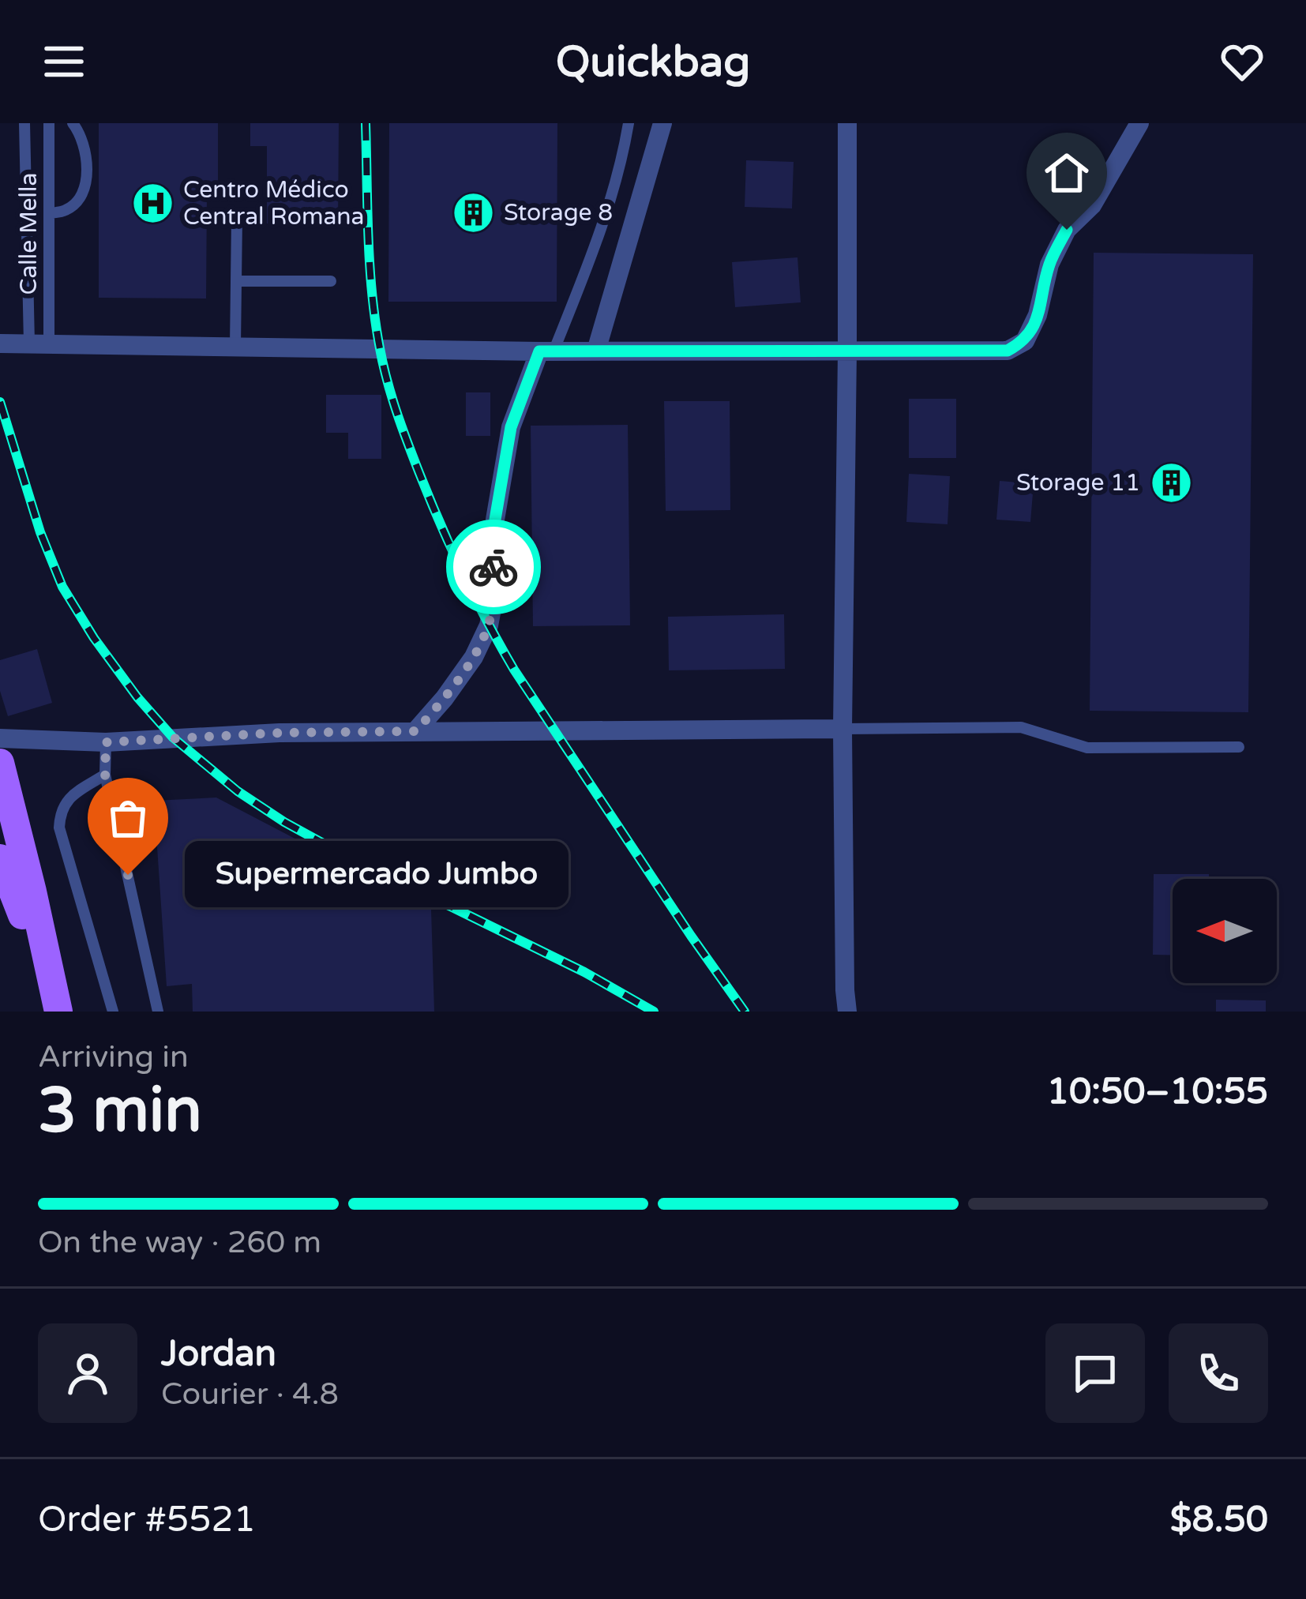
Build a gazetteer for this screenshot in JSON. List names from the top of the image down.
{
  "streets": {
    "lane": ["Calle Mella"]
  },
  "places": {
    "hospital": ["Centro Médico Central Romana"],
    "building": ["Storage 8", "Storage 11"],
    "other": ["Supermercado Jumbo"]
  },
  "north": "left",
  "page": {
    "header": "Quickbag",
    "bubble": "Supermercado Jumbo",
    "heading": ["3 min", "Arriving in", "10:50–10:55"],
    "panel": [
      "Jordan",
      "Courier · 4.8",
      "Order #5521",
      "$8.50"
    ],
    "bar": "On the way · 260 m"
  }
}
